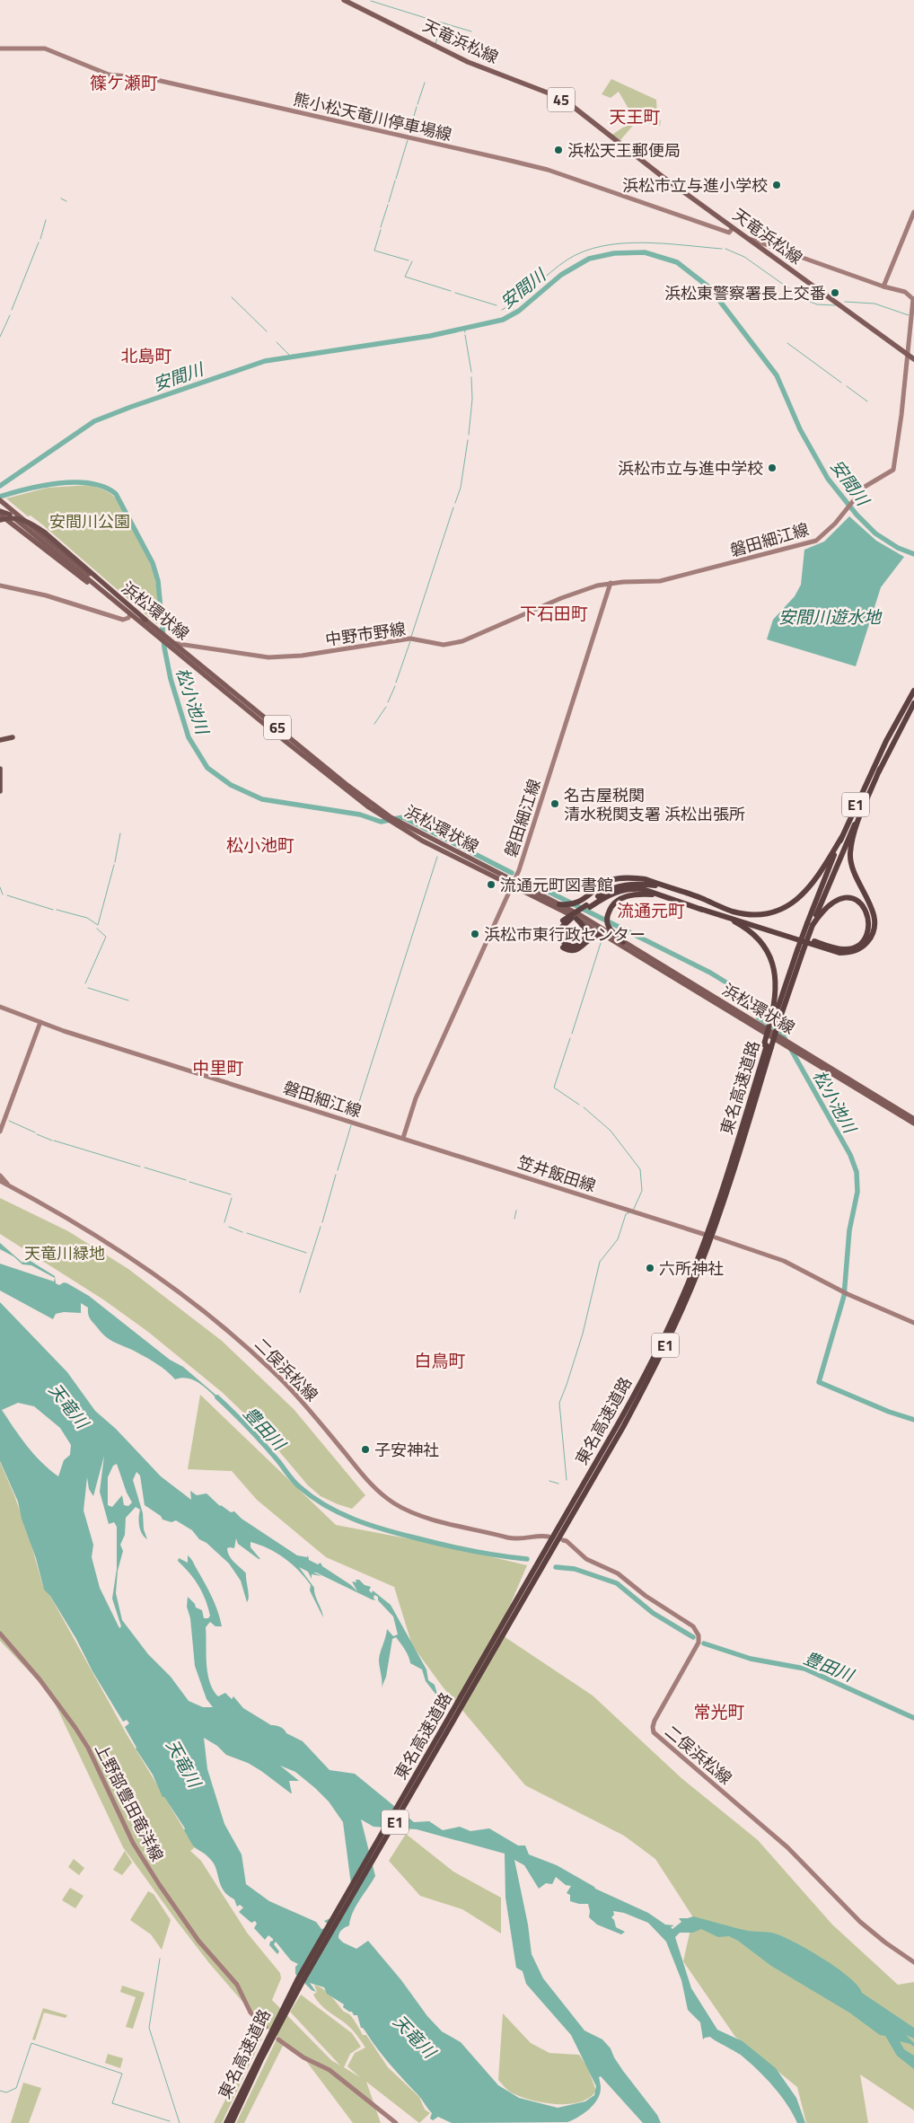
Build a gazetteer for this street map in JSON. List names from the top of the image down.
{
  "streets": {
    "highway": ["E1", "東名高速道路"],
    "main road": [
      "天竜浜松線",
      "45",
      "熊小松天竜川停車場線",
      "磐田細江線",
      "浜松環状線",
      "中野市野線",
      "65",
      "笠井飯田線",
      "二俣浜松線",
      "上野部豊田竜洋線"
    ]
  },
  "crossings": [
    ["天竜浜松線", "熊小松天竜川停車場線"],
    ["天竜浜松線", "磐田細江線"],
    ["磐田細江線", "浜松環状線"],
    ["磐田細江線", "中野市野線"],
    ["磐田細江線", "笠井飯田線"],
    ["浜松環状線", "中野市野線"],
    ["浜松環状線", "65"]
  ],
  "districts": [
    "篠ケ瀬町",
    "天王町",
    "北島町",
    "下石田町",
    "松小池町",
    "流通元町",
    "中里町",
    "白鳥町",
    "常光町"
  ],
  "water": [
    "安間川",
    "安間川遊水地",
    "松小池川",
    "天竜川",
    "豊田川"
  ],
  "parks": ["安間川公園", "天竜川緑地"],
  "places": [
    "浜松天王郵便局",
    "浜松市立与進小学校",
    "浜松東警察署長上交番",
    "浜松市立与進中学校",
    "名古屋税関 清水税関支署 浜松出張所",
    "流通元町図書館",
    "浜松市東行政センター",
    "六所神社",
    "子安神社"
  ]
}
